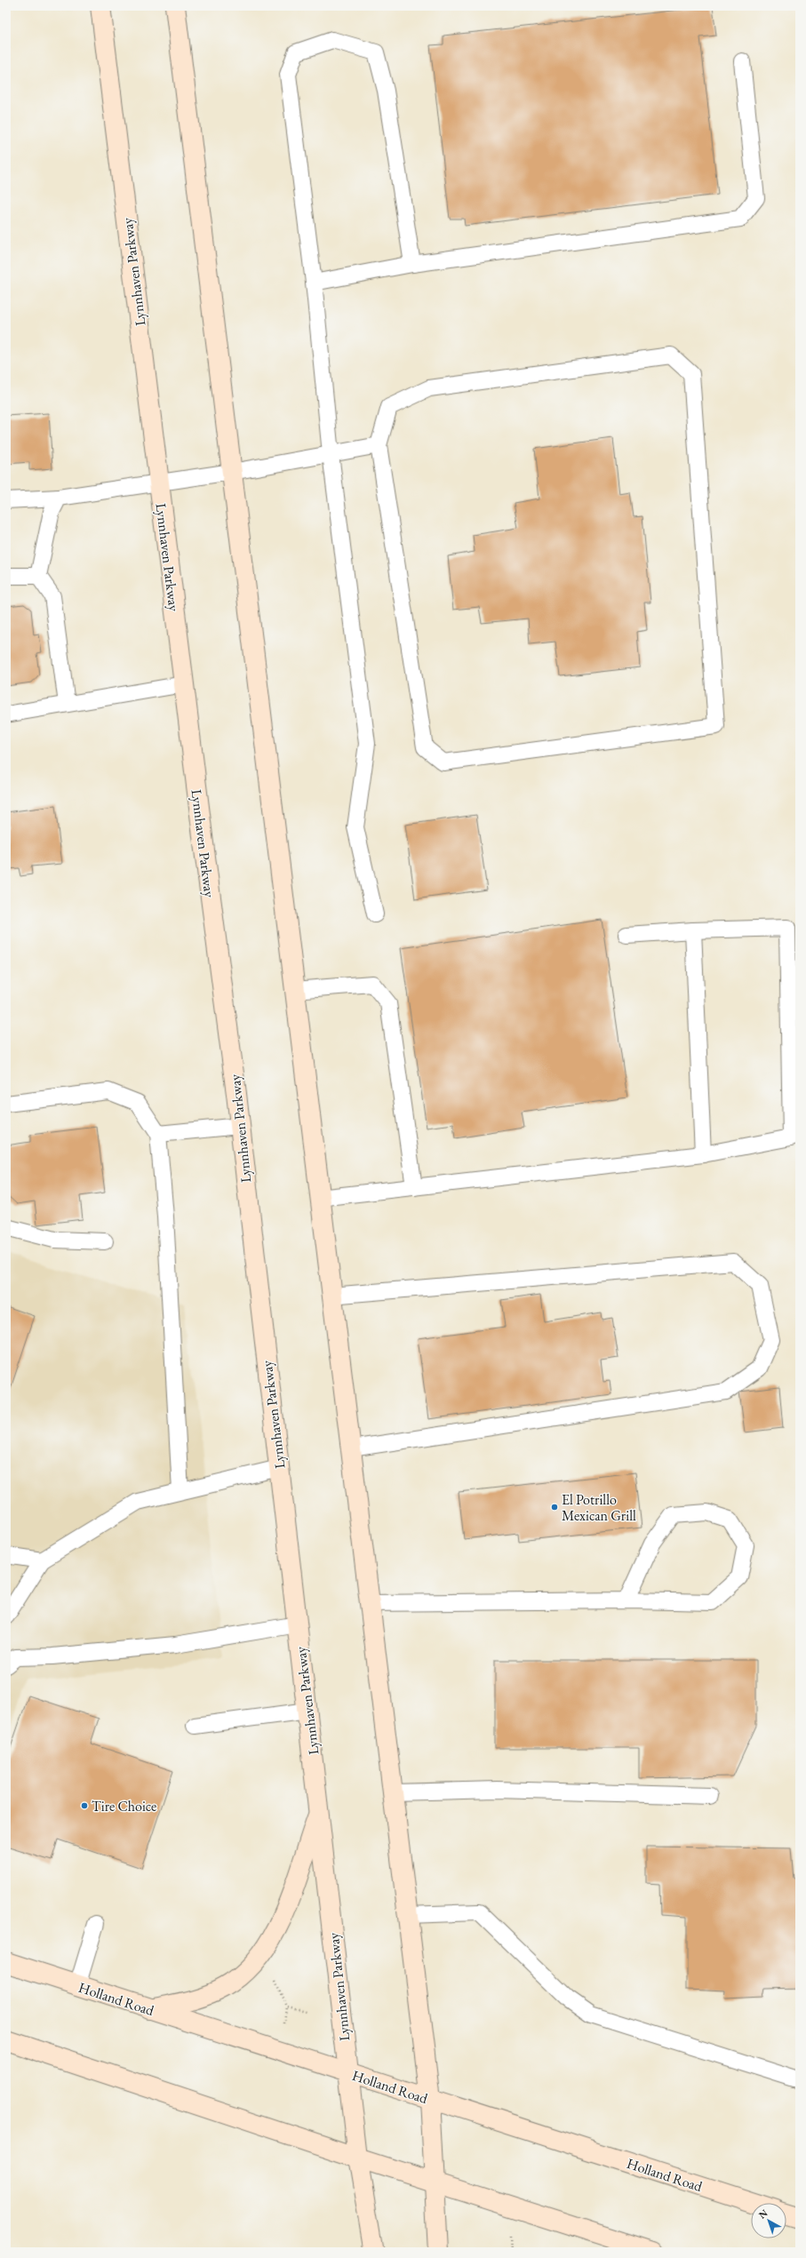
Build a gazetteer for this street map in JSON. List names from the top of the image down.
{
  "streets": {
    "main road": ["Lynnhaven Parkway", "Holland Road"]
  },
  "crossings": [
    ["Lynnhaven Parkway", "Holland Road"]
  ],
  "places": ["El Potrillo Mexican Grill", "Tire Choice"],
  "north": "top left"
}
